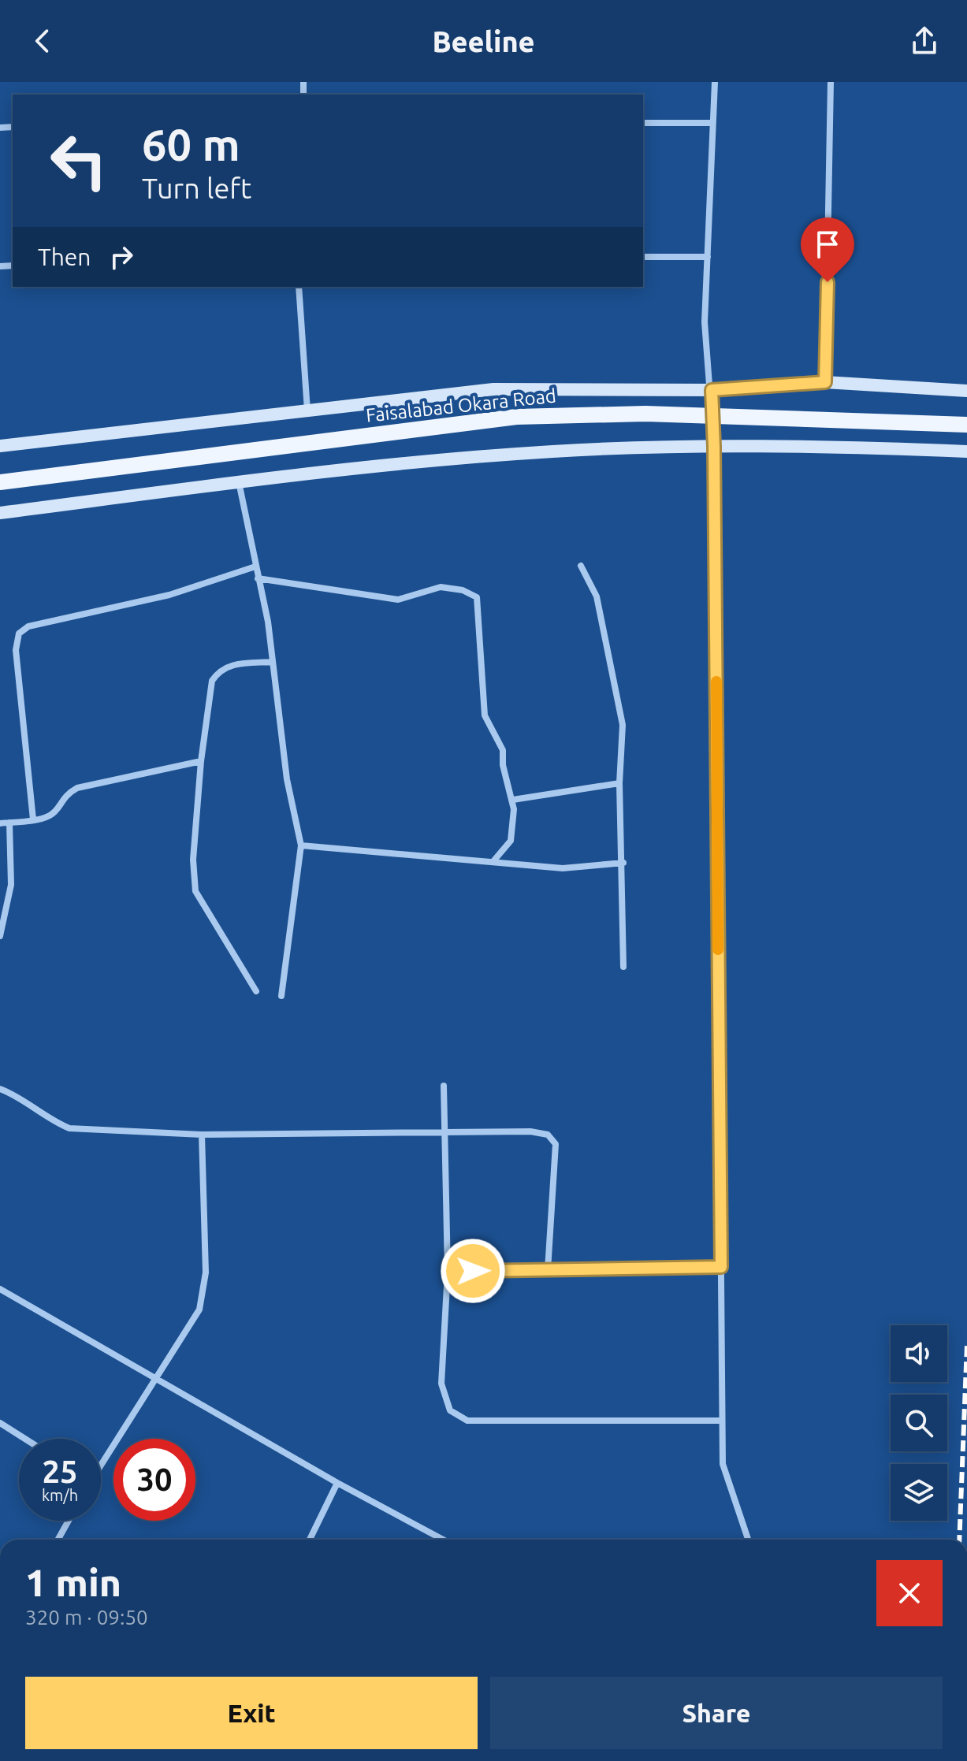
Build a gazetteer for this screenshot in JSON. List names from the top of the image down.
{
  "streets": {
    "main road": ["Faisalabad Okara Road"]
  },
  "page": {
    "header": "Beeline",
    "turn": ["60 m", "Turn left"],
    "then": "Then",
    "speed": "25 km/h",
    "limit": "30",
    "heading": ["1 min", "320 m · 09:50"],
    "buttons": ["Exit", "Share"]
  }
}
